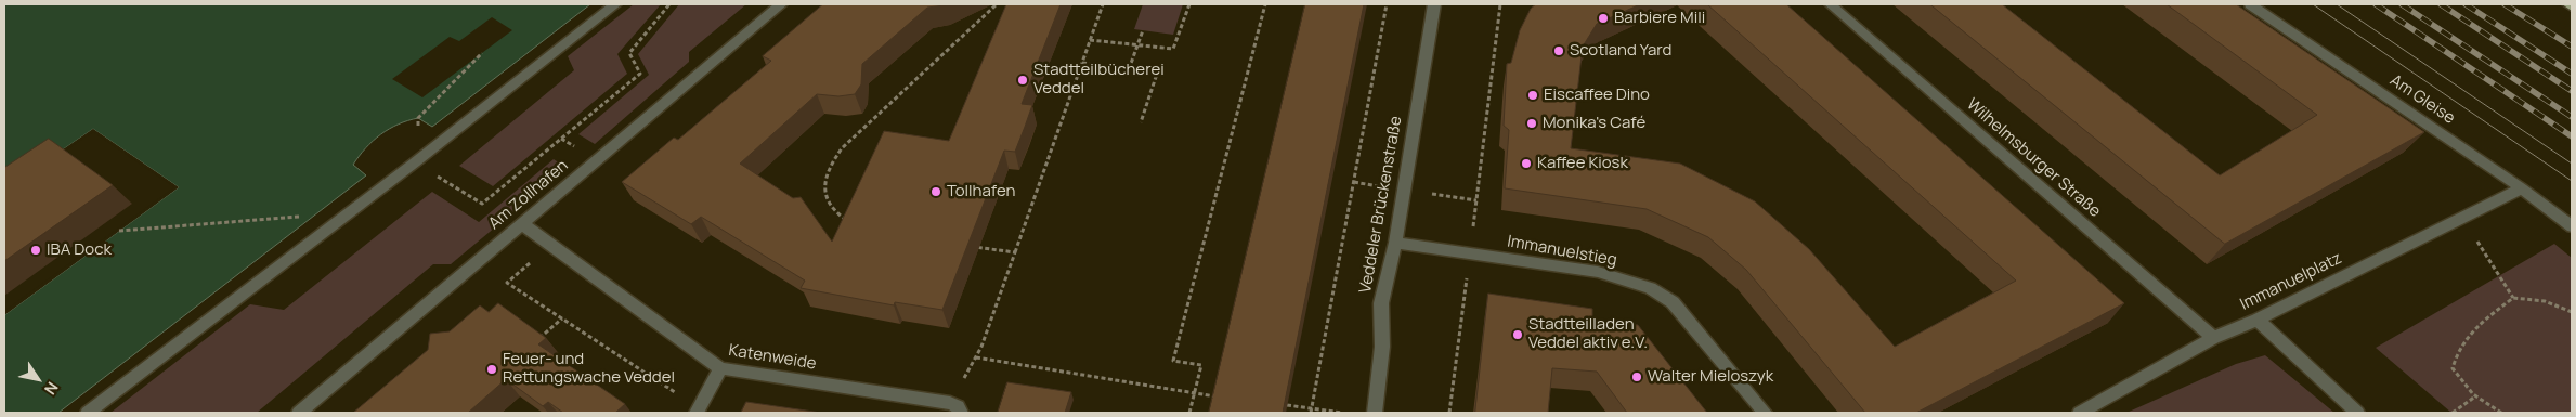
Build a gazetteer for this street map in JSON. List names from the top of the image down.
{
  "streets": {
    "street": [
      "Am Gleise",
      "Wilhelmsburger Straße",
      "Am Zollhafen",
      "Veddeler Brückenstraße",
      "Immanuelstieg",
      "Immanuelplatz",
      "Katenweide"
    ]
  },
  "crossings": [
    ["Am Gleise", "Immanuelplatz"],
    ["Wilhelmsburger Straße", "Immanuelplatz"],
    ["Am Zollhafen", "Katenweide"],
    ["Veddeler Brückenstraße", "Immanuelstieg"]
  ],
  "places": [
    "Barbiere Mili",
    "Scotland Yard",
    "Stadtteilbücherei Veddel",
    "Eiscaffee Dino",
    "Monika's Café",
    "Kaffee Kiosk",
    "Tollhafen",
    "IBA Dock",
    "Stadtteilladen Veddel aktiv e.V.",
    "Feuer- und Rettungswache Veddel",
    "Walter Mieloszyk"
  ],
  "north": "bottom right"
}
